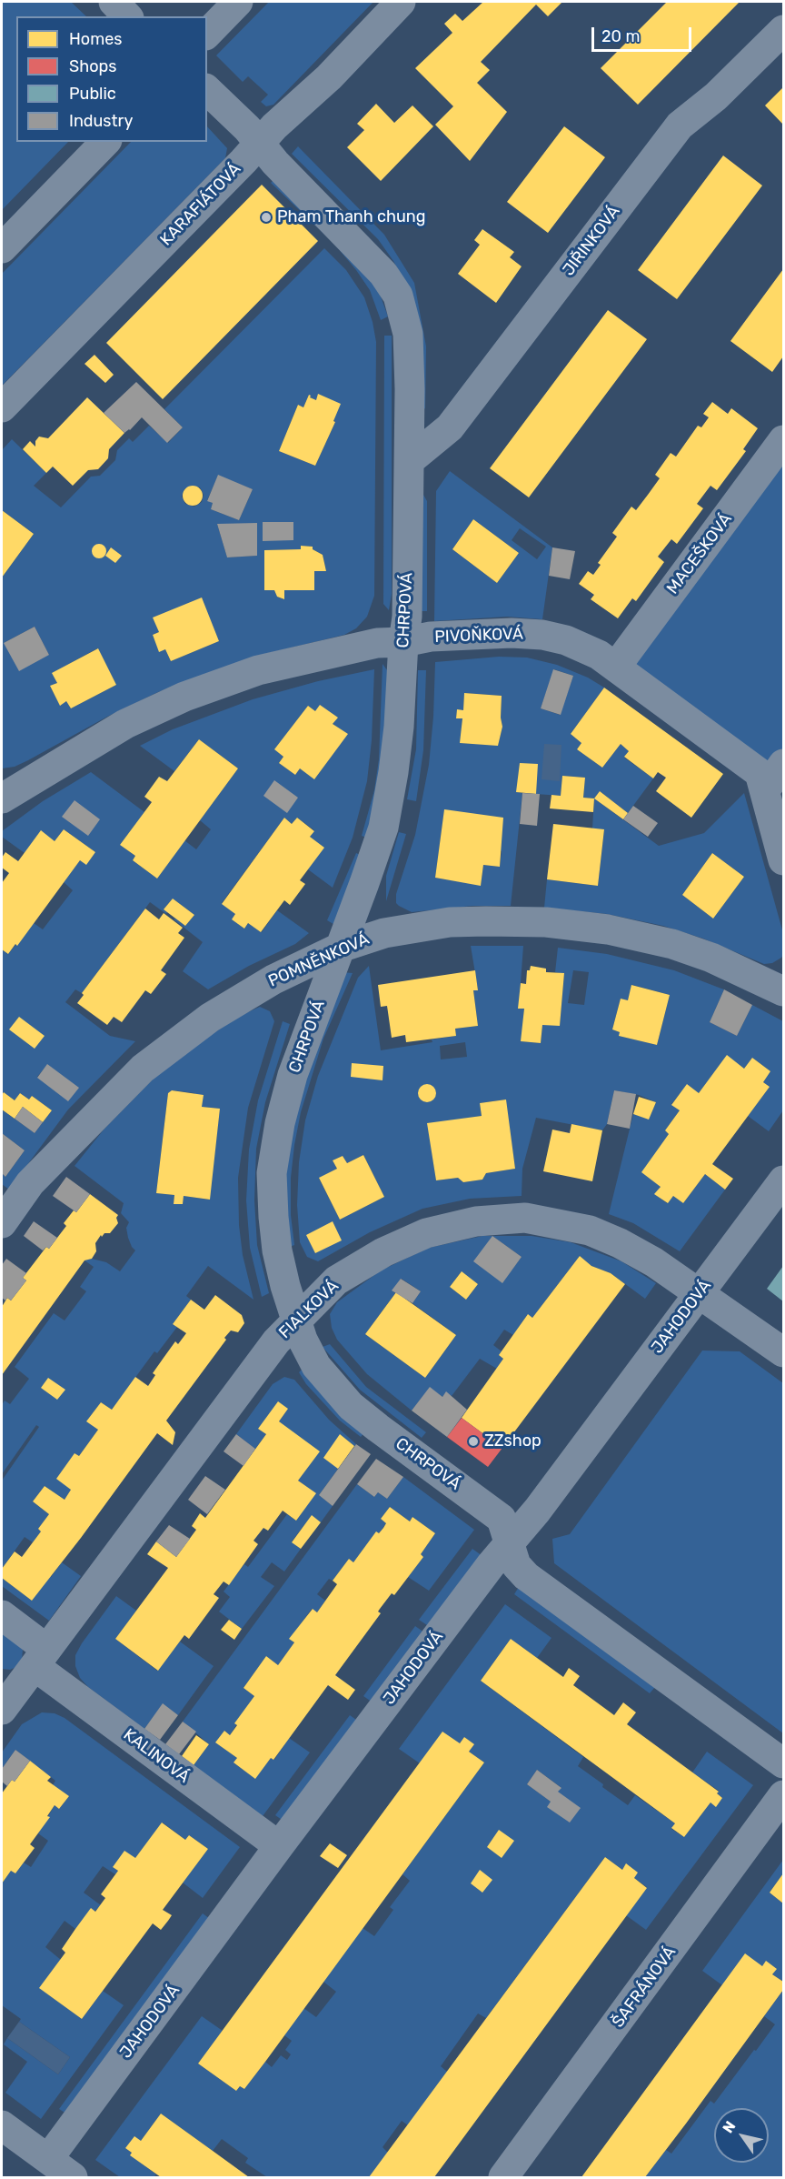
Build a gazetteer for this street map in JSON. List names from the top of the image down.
{
  "streets": {
    "street": [
      "KARAFIÁTOVÁ",
      "JIŘINKOVÁ",
      "MACEŠKOVÁ",
      "CHRPOVÁ",
      "PIVOŇKOVÁ",
      "POMNĚNKOVÁ",
      "FIALKOVÁ",
      "JAHODOVÁ",
      "KALINOVÁ",
      "ŠAFRÁNOVÁ"
    ]
  },
  "crossings": [
    ["KARAFIÁTOVÁ", "CHRPOVÁ"],
    ["JIŘINKOVÁ", "CHRPOVÁ"],
    ["MACEŠKOVÁ", "PIVOŇKOVÁ"],
    ["CHRPOVÁ", "PIVOŇKOVÁ"],
    ["CHRPOVÁ", "POMNĚNKOVÁ"],
    ["CHRPOVÁ", "FIALKOVÁ"],
    ["CHRPOVÁ", "JAHODOVÁ"],
    ["FIALKOVÁ", "JAHODOVÁ"],
    ["FIALKOVÁ", "KALINOVÁ"],
    ["JAHODOVÁ", "KALINOVÁ"]
  ],
  "places": ["Pham Thanh chung", "ZZshop"],
  "legend": [
    "Homes",
    "Shops",
    "Public",
    "Industry"
  ],
  "scale_bar": "20 m",
  "north": "top left"
}
